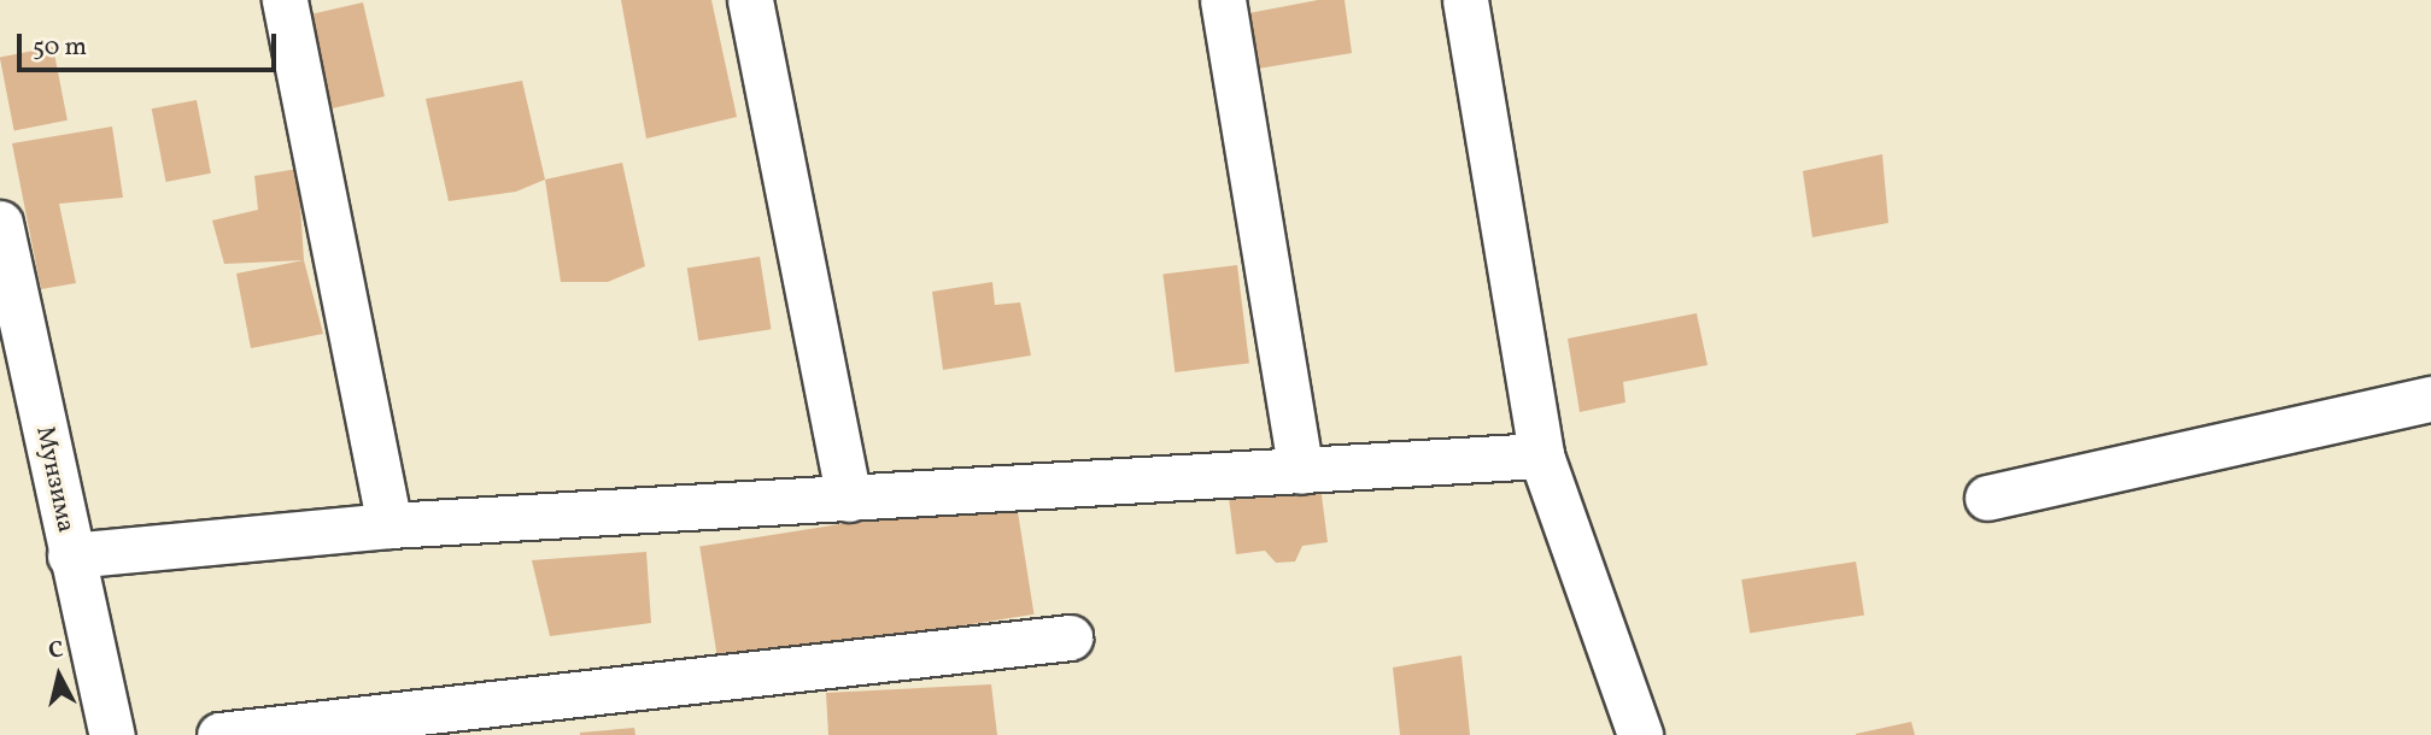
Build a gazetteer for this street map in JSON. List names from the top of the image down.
{
  "streets": {
    "street": ["Мунзима"]
  },
  "scale_bar": "50 m",
  "north": "top"
}
